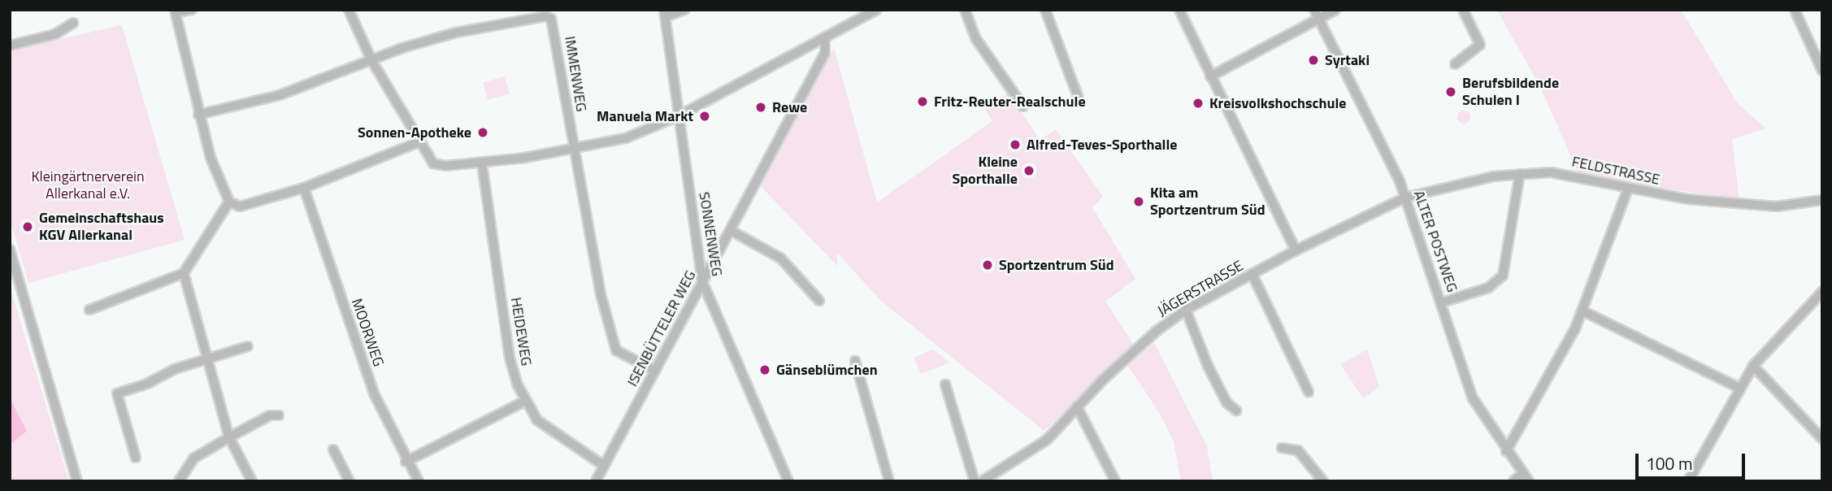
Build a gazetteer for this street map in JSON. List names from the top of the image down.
{
  "streets": {
    "street": [
      "IMMENWEG",
      "FELDSTRASSE",
      "SONNENWEG",
      "ALTER POSTWEG",
      "JÄGERSTRASSE",
      "ISENBÜTTELER WEG",
      "HEIDEWEG",
      "MOORWEG"
    ]
  },
  "crossings": [
    ["IMMENWEG", "ISENBÜTTELER WEG"],
    ["FELDSTRASSE", "ALTER POSTWEG"],
    ["FELDSTRASSE", "JÄGERSTRASSE"],
    ["SONNENWEG", "ISENBÜTTELER WEG"],
    ["ALTER POSTWEG", "JÄGERSTRASSE"],
    ["ISENBÜTTELER WEG", "HEIDEWEG"]
  ],
  "parks": ["Kleingärtnerverein Allerkanal e.V."],
  "places": [
    "Syrtaki",
    "Berufsbildende Schulen I",
    "Fritz-Reuter-Realschule",
    "Kreisvolkshochschule",
    "Rewe",
    "Manuela Markt",
    "Sonnen-Apotheke",
    "Alfred-Teves-Sporthalle",
    "Kleine Sporthalle",
    "Kita am Sportzentrum Süd",
    "Gemeinschaftshaus KGV Allerkanal",
    "Sportzentrum Süd",
    "Gänseblümchen"
  ],
  "scale_bar": "100 m"
}
